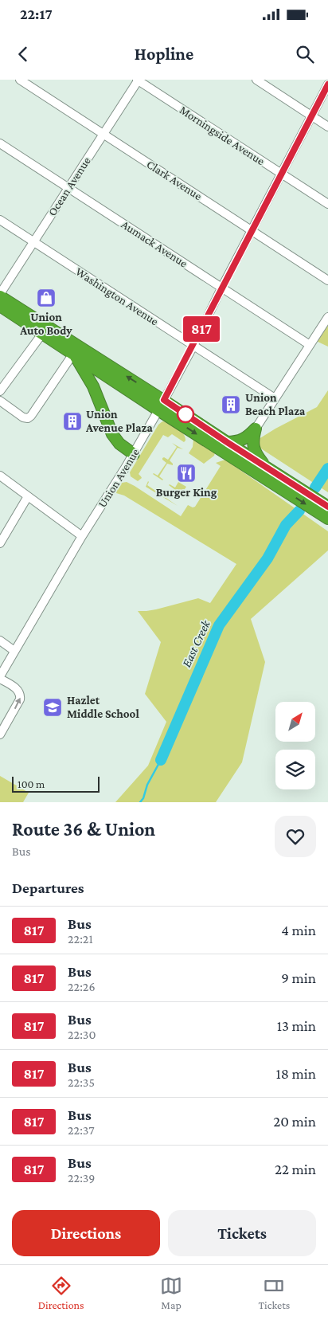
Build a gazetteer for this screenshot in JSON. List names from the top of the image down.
{
  "streets": {
    "street": [
      "Morningside Avenue",
      "Clark Avenue",
      "Ocean Avenue",
      "Aumack Avenue",
      "Washington Avenue",
      "Union Avenue"
    ]
  },
  "crossings": [
    ["Morningside Avenue", "Ocean Avenue"],
    ["Morningside Avenue", "Union Avenue"],
    ["Clark Avenue", "Ocean Avenue"],
    ["Clark Avenue", "Union Avenue"],
    ["Ocean Avenue", "Aumack Avenue"],
    ["Ocean Avenue", "Washington Avenue"],
    ["Aumack Avenue", "Union Avenue"],
    ["Washington Avenue", "Union Avenue"]
  ],
  "water": ["East Creek"],
  "places": {
    "shop": ["Union Auto Body"],
    "building": ["Union Beach Plaza", "Union Avenue Plaza"],
    "restaurant": ["Burger King"],
    "school or university": ["Hazlet Middle School"]
  },
  "lines": ["bus line 817"],
  "scale_bar": "100 m",
  "north": "top right",
  "page": {
    "status": "22:17",
    "header": "Hopline",
    "on_map": "817",
    "scale": "100 m",
    "heading": [
      ["Route 36 & Union", "Bus"],
      "Departures"
    ],
    "list": [
      {
        "mark": "817",
        "name": "Bus",
        "note": "22:21",
        "value": "4 min"
      },
      {
        "mark": "817",
        "name": "Bus",
        "note": "22:26",
        "value": "9 min"
      },
      {
        "mark": "817",
        "name": "Bus",
        "note": "22:30",
        "value": "13 min"
      },
      {
        "mark": "817",
        "name": "Bus",
        "note": "22:35",
        "value": "18 min"
      },
      {
        "mark": "817",
        "name": "Bus",
        "note": "22:37",
        "value": "20 min"
      },
      {
        "mark": "817",
        "name": "Bus",
        "note": "22:39",
        "value": "22 min"
      }
    ],
    "buttons": ["Directions", "Tickets"],
    "tabs": ["Directions", "Map", "Tickets"]
  }
}
